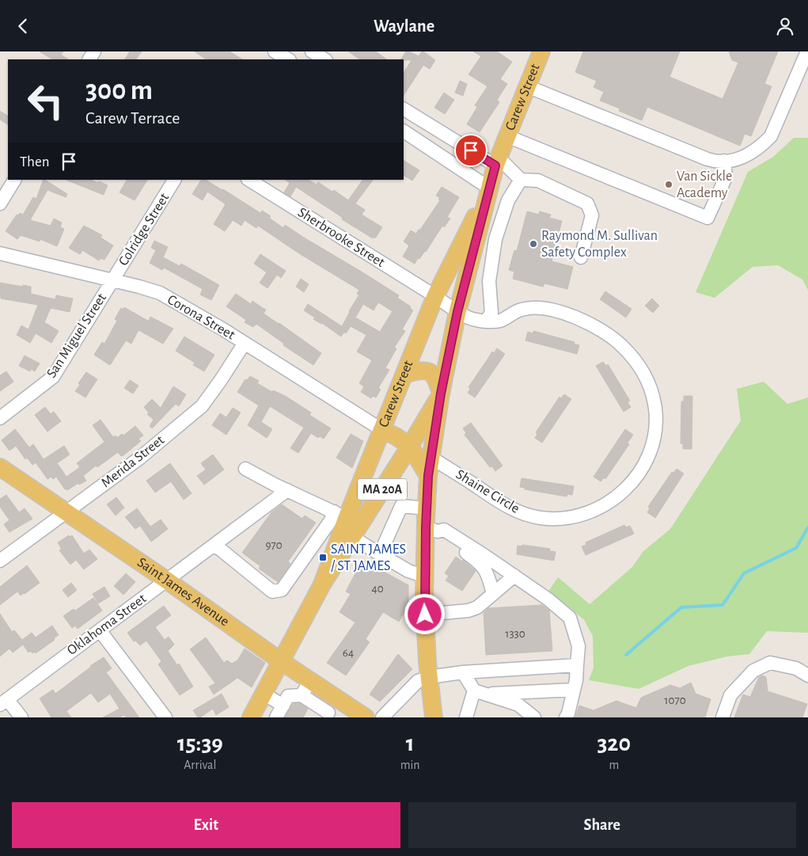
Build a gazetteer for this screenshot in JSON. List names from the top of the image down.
{
  "streets": {
    "main road": ["Carew Street", "MA 20A", "Saint James Avenue"],
    "street": [
      "Colridge Street",
      "Sherbrooke Street",
      "Corona Street",
      "San Miguel Street",
      "Merida Street",
      "Shaine Circle",
      "Oklahoma Street"
    ]
  },
  "crossings": [
    ["Carew Street", "Sherbrooke Street"],
    ["Carew Street", "Corona Street"],
    ["Carew Street", "MA 20A"],
    ["Carew Street", "Shaine Circle"],
    ["Colridge Street", "Corona Street"],
    ["Colridge Street", "San Miguel Street"],
    ["Corona Street", "San Miguel Street"],
    ["Corona Street", "Merida Street"],
    ["Corona Street", "MA 20A"],
    ["Merida Street", "Saint James Avenue"],
    ["MA 20A", "Saint James Avenue"],
    ["Saint James Avenue", "Oklahoma Street"]
  ],
  "places": {
    "other": ["Van Sickle Academy", "Raymond M. Sullivan Safety Complex"],
    "transit": ["SAINT JAMES / ST JAMES"]
  },
  "house_numbers": [
    "970",
    "40",
    "1330",
    "64",
    "1070"
  ],
  "page": {
    "header": "Waylane",
    "turn": ["300 m", "Carew Terrace"],
    "then": "Then",
    "eta": [
      "15:39",
      "Arrival",
      "1",
      "min",
      "320",
      "m"
    ],
    "buttons": ["Exit", "Share"]
  }
}
